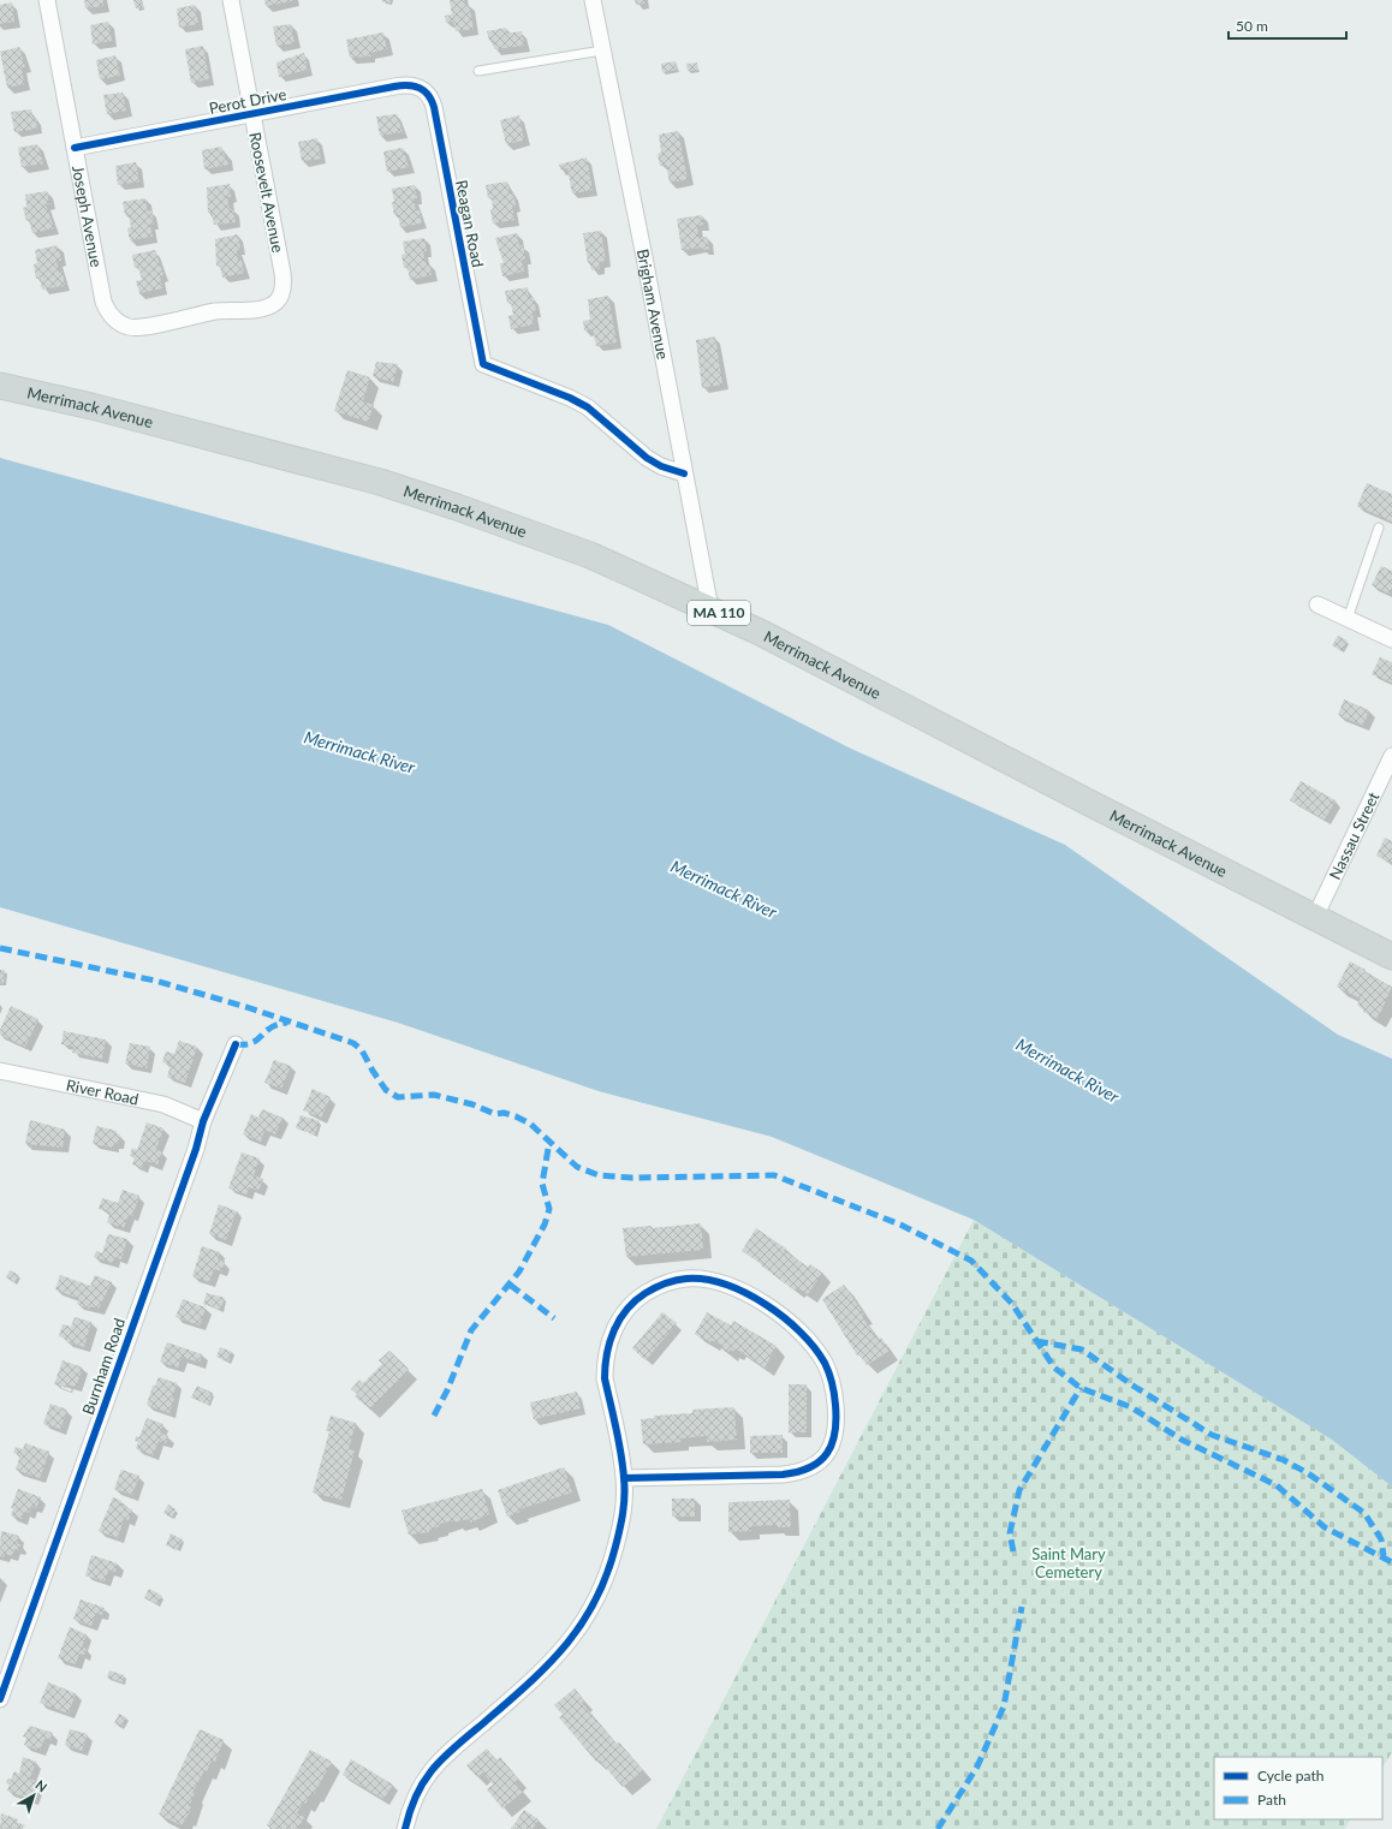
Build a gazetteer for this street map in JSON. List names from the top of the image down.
{
  "streets": {
    "main road": ["Merrimack Avenue", "MA 110"],
    "street": [
      "Perot Drive",
      "Roosevelt Avenue",
      "Joseph Avenue",
      "Reagan Road",
      "Brigham Avenue",
      "Nassau Street",
      "River Road",
      "Burnham Road"
    ]
  },
  "crossings": [
    ["Perot Drive", "Roosevelt Avenue"],
    ["Perot Drive", "Joseph Avenue"],
    ["Perot Drive", "Reagan Road"],
    ["Roosevelt Avenue", "Joseph Avenue"],
    ["Reagan Road", "Brigham Avenue"],
    ["Brigham Avenue", "Merrimack Avenue"],
    ["Merrimack Avenue", "Nassau Street"],
    ["River Road", "Burnham Road"]
  ],
  "water": ["Merrimack River"],
  "parks": ["Saint Mary Cemetery"],
  "legend": ["Cycle path", "Path"],
  "scale_bar": "50 m",
  "north": "top right"
}
